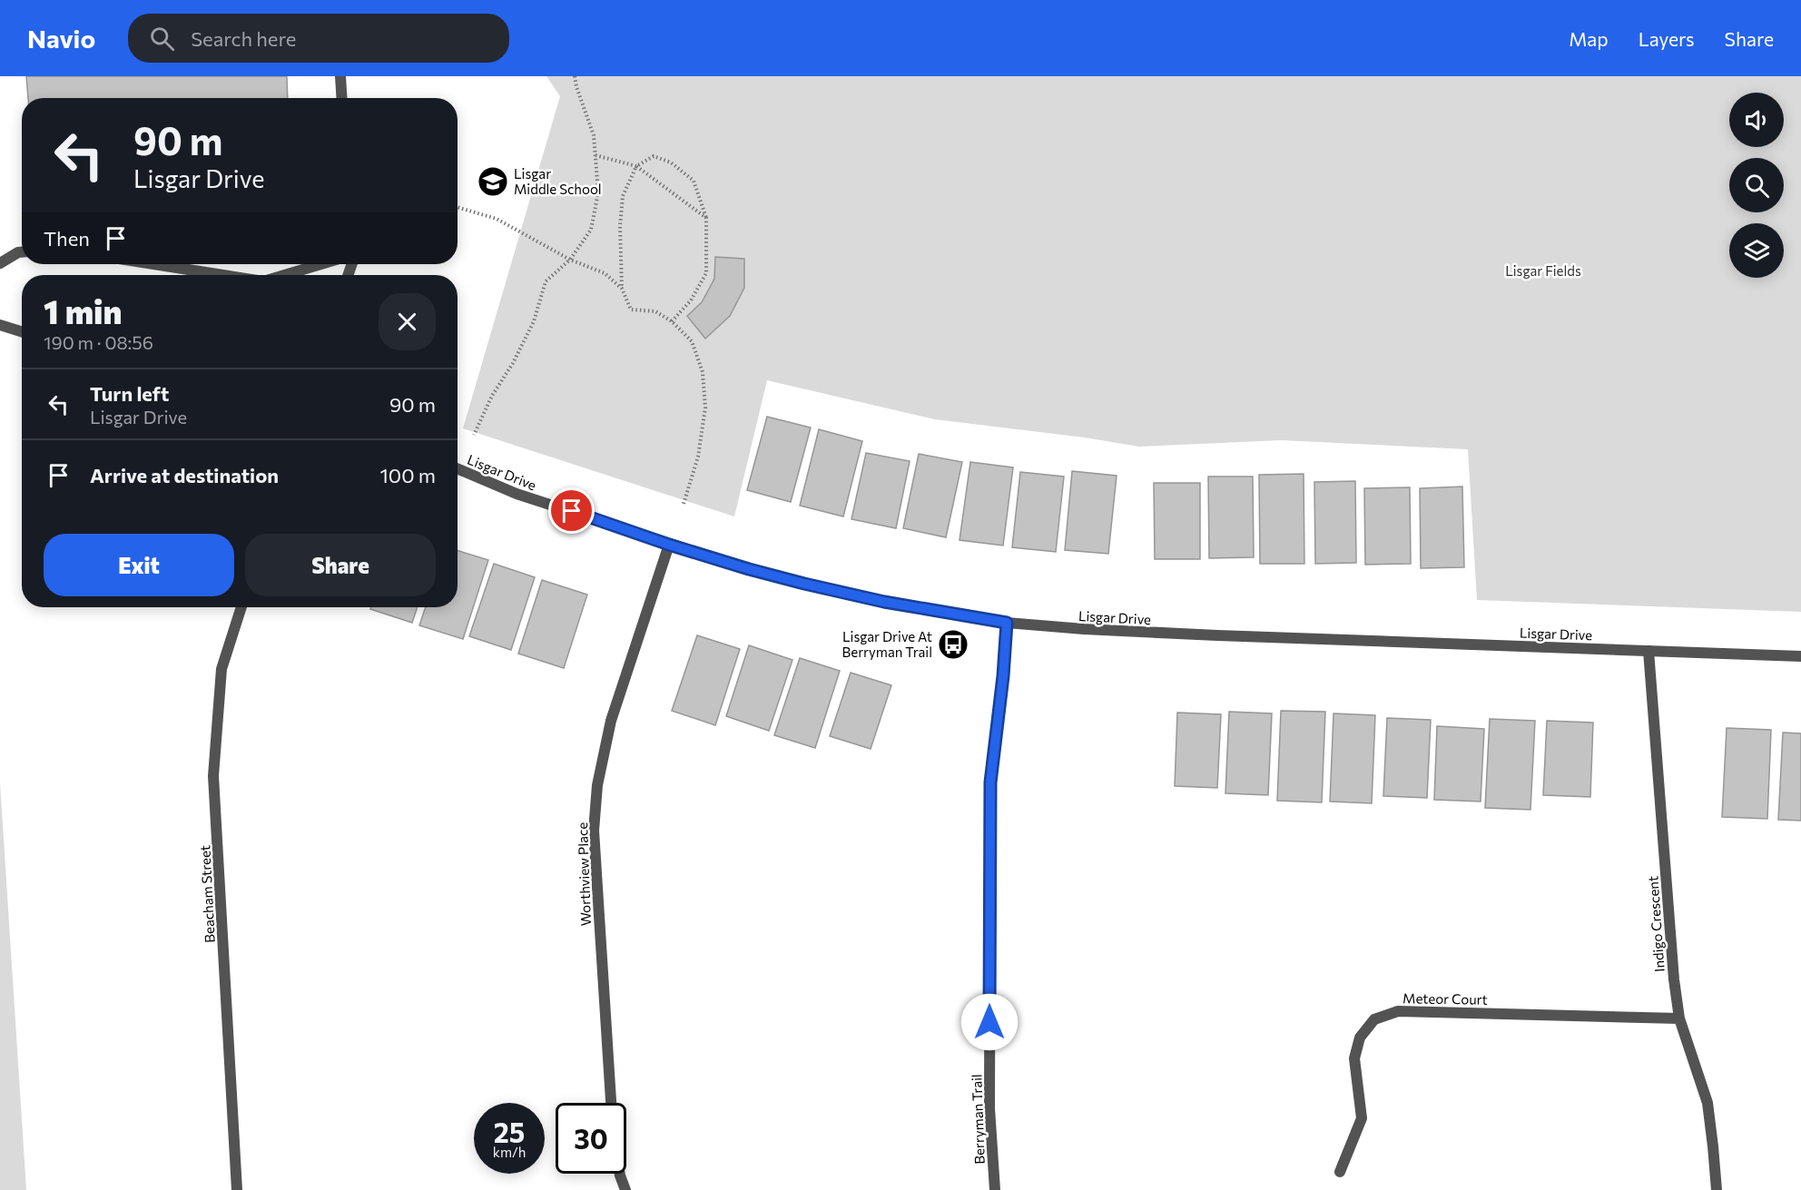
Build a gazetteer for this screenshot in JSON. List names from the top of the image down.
{
  "streets": {
    "street": [
      "Lisgar Drive",
      "Worthview Place",
      "Beacham Street",
      "Indigo Crescent",
      "Meteor Court",
      "Berryman Trail"
    ]
  },
  "crossings": [
    ["Lisgar Drive", "Worthview Place"],
    ["Lisgar Drive", "Indigo Crescent"],
    ["Lisgar Drive", "Berryman Trail"],
    ["Indigo Crescent", "Meteor Court"]
  ],
  "parks": ["Lisgar Fields"],
  "places": {
    "school or university": ["Lisgar Middle School"],
    "bus stop": ["Lisgar Drive At Berryman Trail"]
  },
  "page": {
    "header": "Navio",
    "search": "Search here",
    "nav": ["Map", "Layers", "Share"],
    "turn": ["90 m", "Lisgar Drive"],
    "then": "Then",
    "heading": ["1 min", "190 m · 08:56"],
    "list": [
      {
        "name": "Turn left",
        "note": "Lisgar Drive",
        "value": "90 m"
      },
      {
        "name": "Arrive at destination",
        "value": "100 m"
      }
    ],
    "buttons": ["Exit", "Share"],
    "speed": "25 km/h",
    "limit": "30"
  }
}
